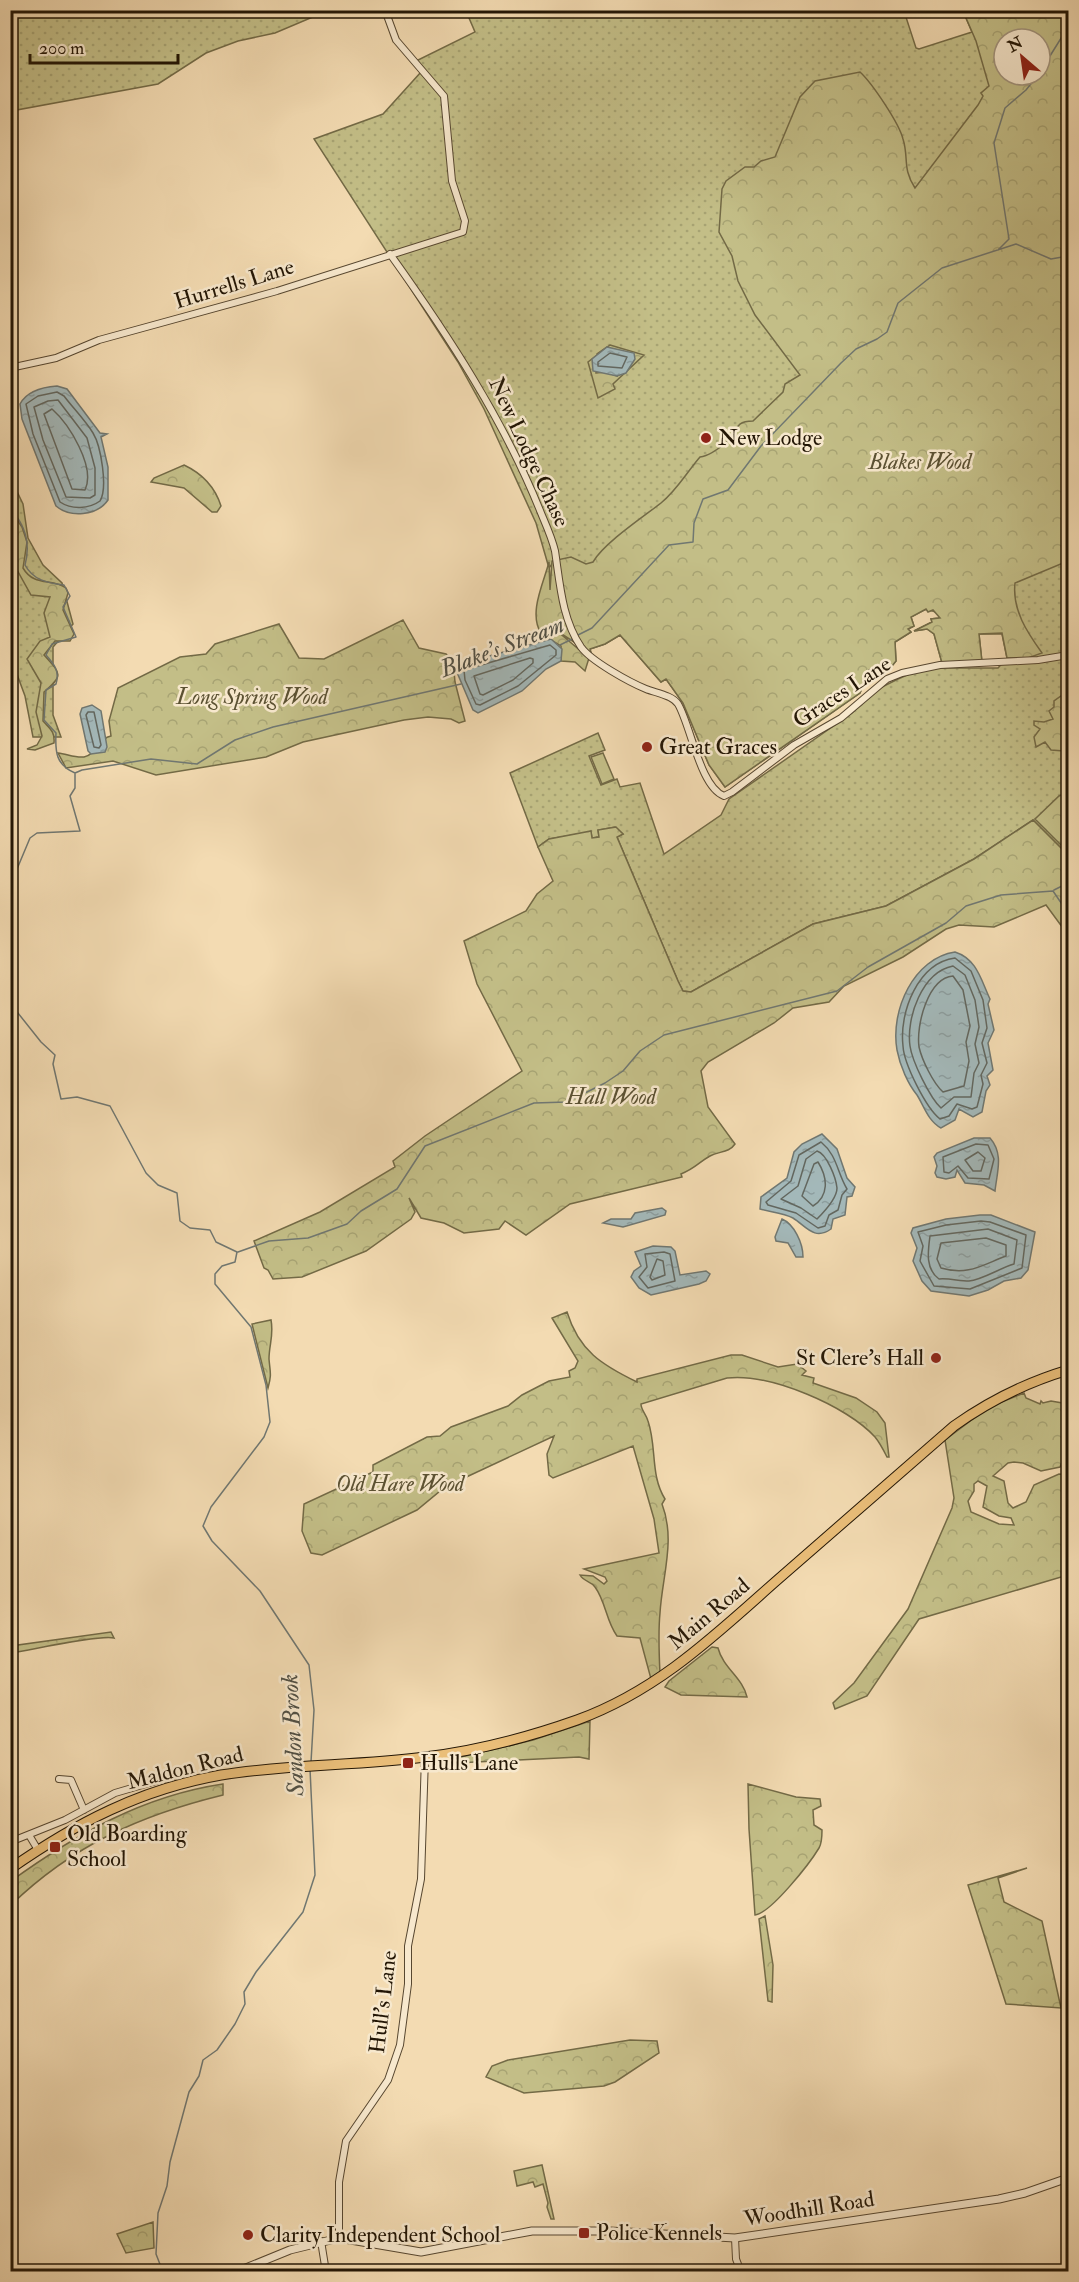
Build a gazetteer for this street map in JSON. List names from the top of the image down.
{
  "streets": {
    "main road": ["Main Road", "Maldon Road"],
    "street": [
      "Hurrells Lane",
      "New Lodge Chase",
      "Graces Lane",
      "Hull's Lane",
      "Woodhill Road"
    ]
  },
  "crossings": [
    ["Hurrells Lane", "New Lodge Chase"],
    ["New Lodge Chase", "Graces Lane"],
    ["Main Road", "Maldon Road"],
    ["Main Road", "Hull's Lane"],
    ["Hull's Lane", "Woodhill Road"]
  ],
  "water": ["Blake's Stream", "Sandon Brook"],
  "parks": [
    "Blakes Wood",
    "Long Spring Wood",
    "Hall Wood",
    "Old Hare Wood"
  ],
  "places": {
    "other": [
      "New Lodge",
      "Great Graces",
      "St Clere's Hall",
      "Clarity Independent School"
    ],
    "transit": ["Hulls Lane", "Old Boarding School", "Police Kennels"]
  },
  "scale_bar": "200 m",
  "north": "top left"
}
